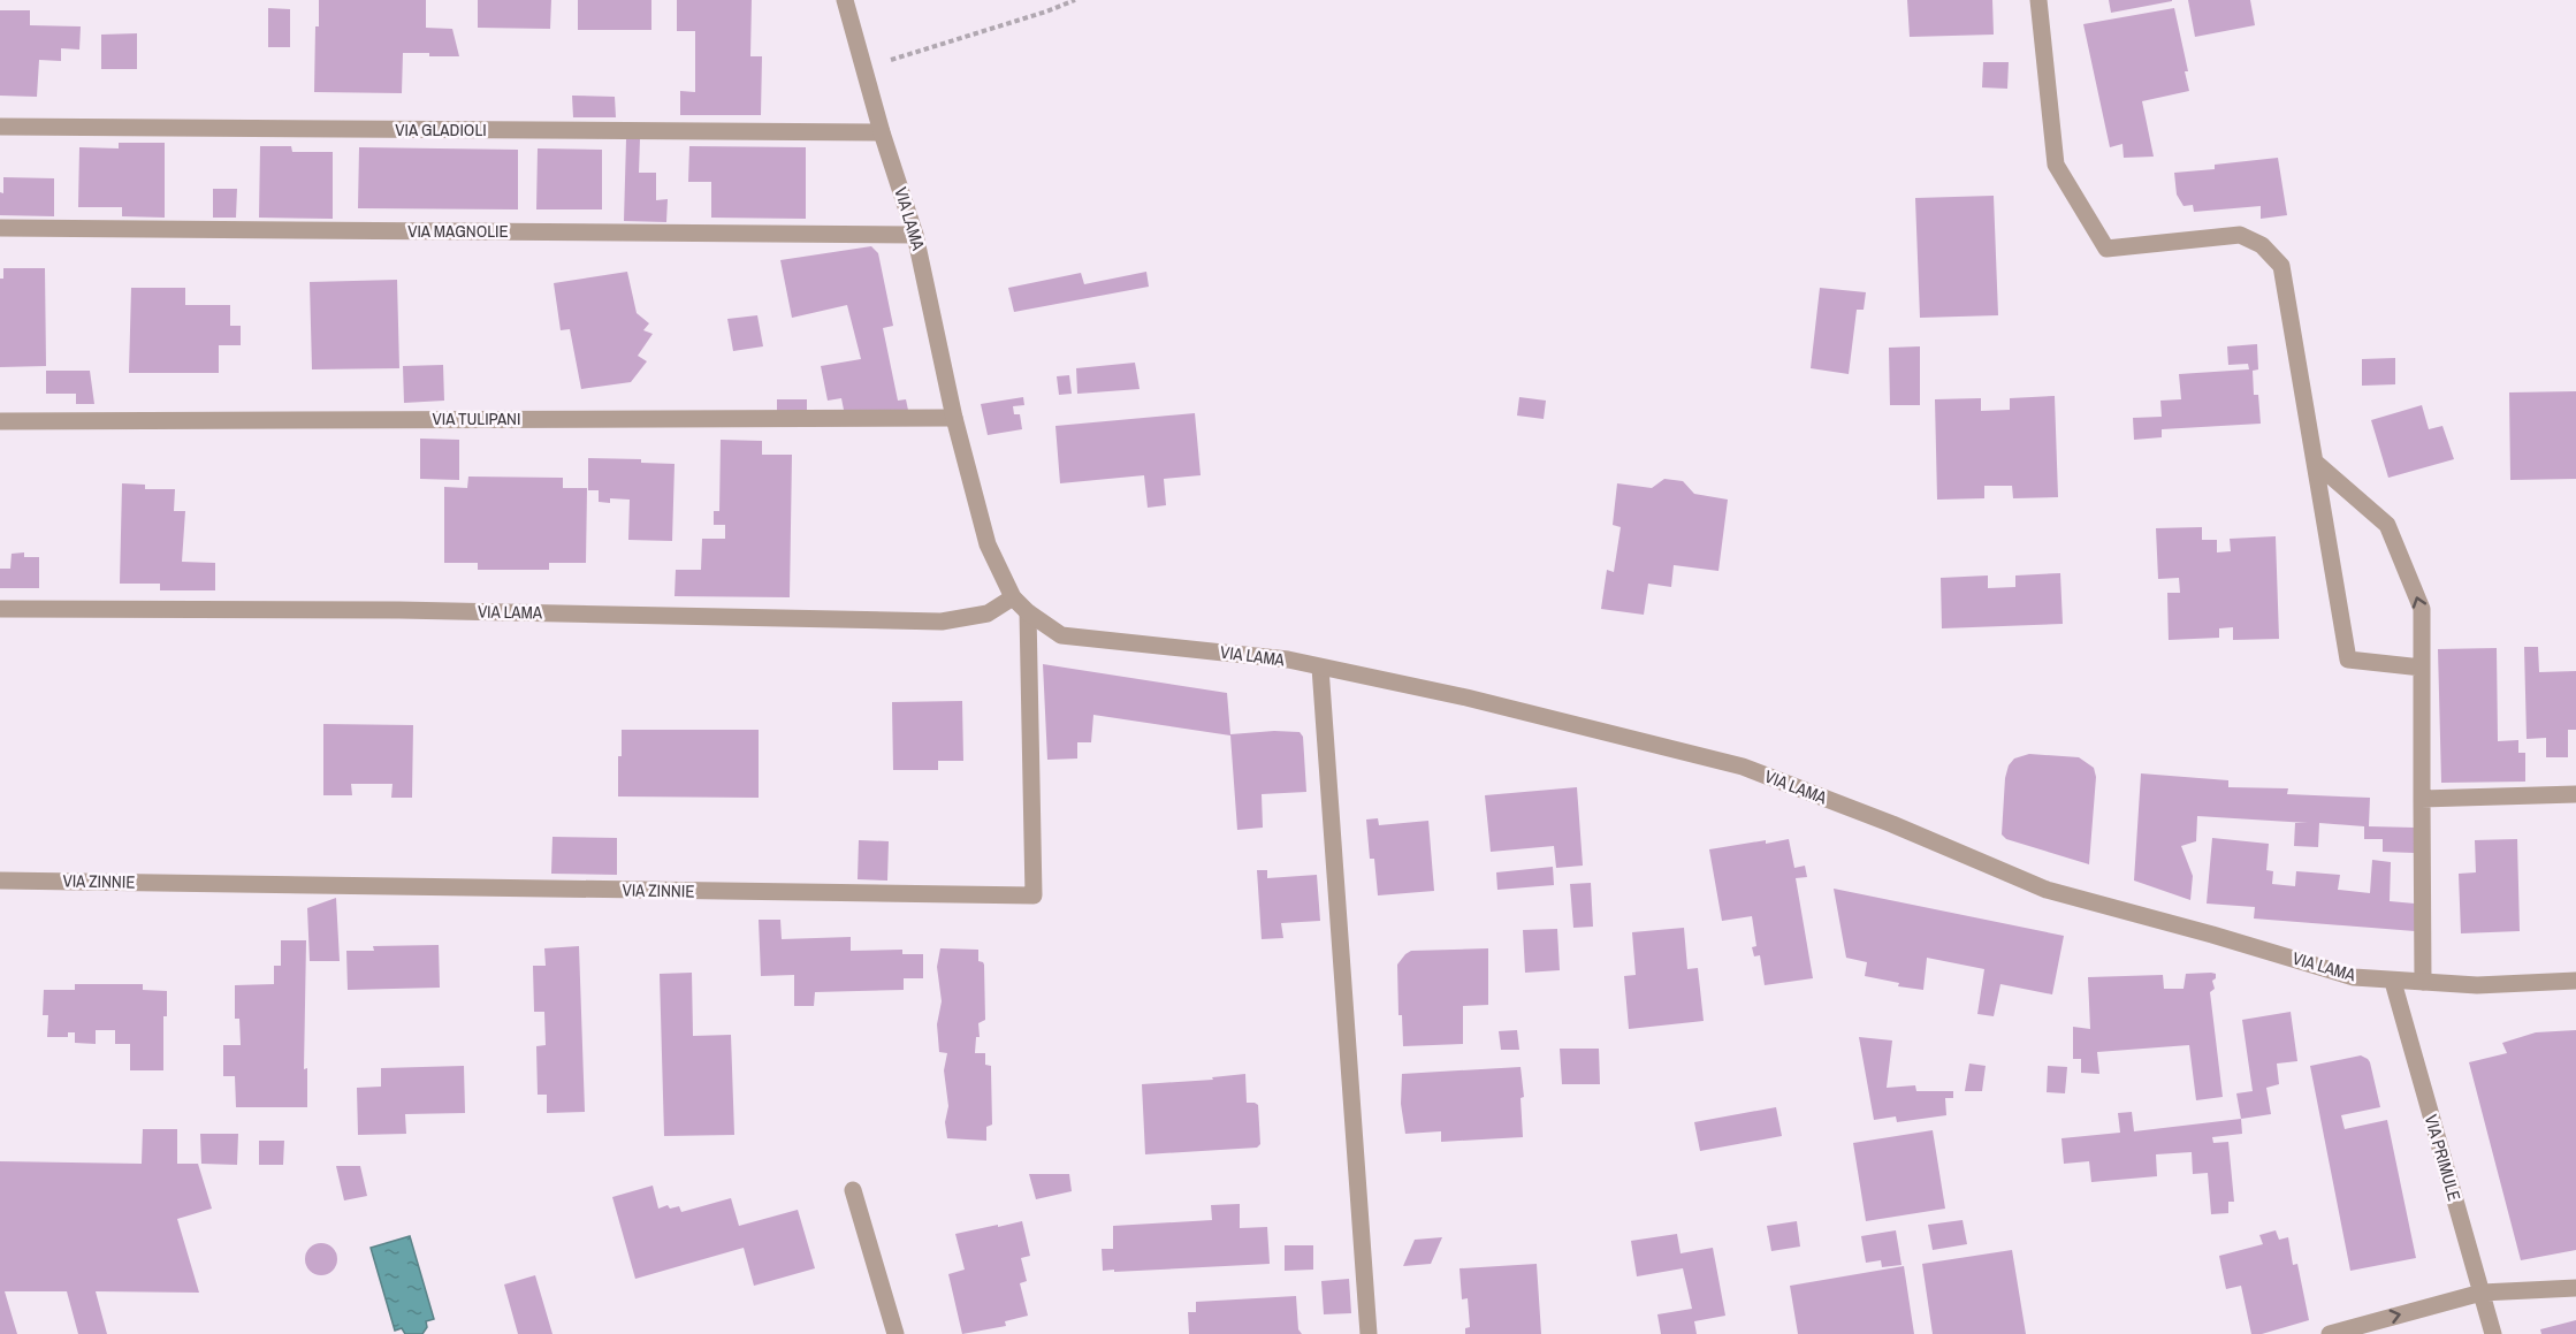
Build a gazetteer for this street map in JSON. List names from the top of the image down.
{
  "streets": {
    "street": [
      "VIA GLADIOLI",
      "VIA LAMA",
      "VIA MAGNOLIE",
      "VIA TULIPANI",
      "VIA ZINNIE",
      "VIA PRIMULE"
    ]
  },
  "crossings": [
    ["VIA GLADIOLI", "VIA LAMA"],
    ["VIA LAMA", "VIA MAGNOLIE"],
    ["VIA LAMA", "VIA TULIPANI"],
    ["VIA LAMA", "VIA ZINNIE"],
    ["VIA LAMA", "VIA PRIMULE"]
  ]
}
